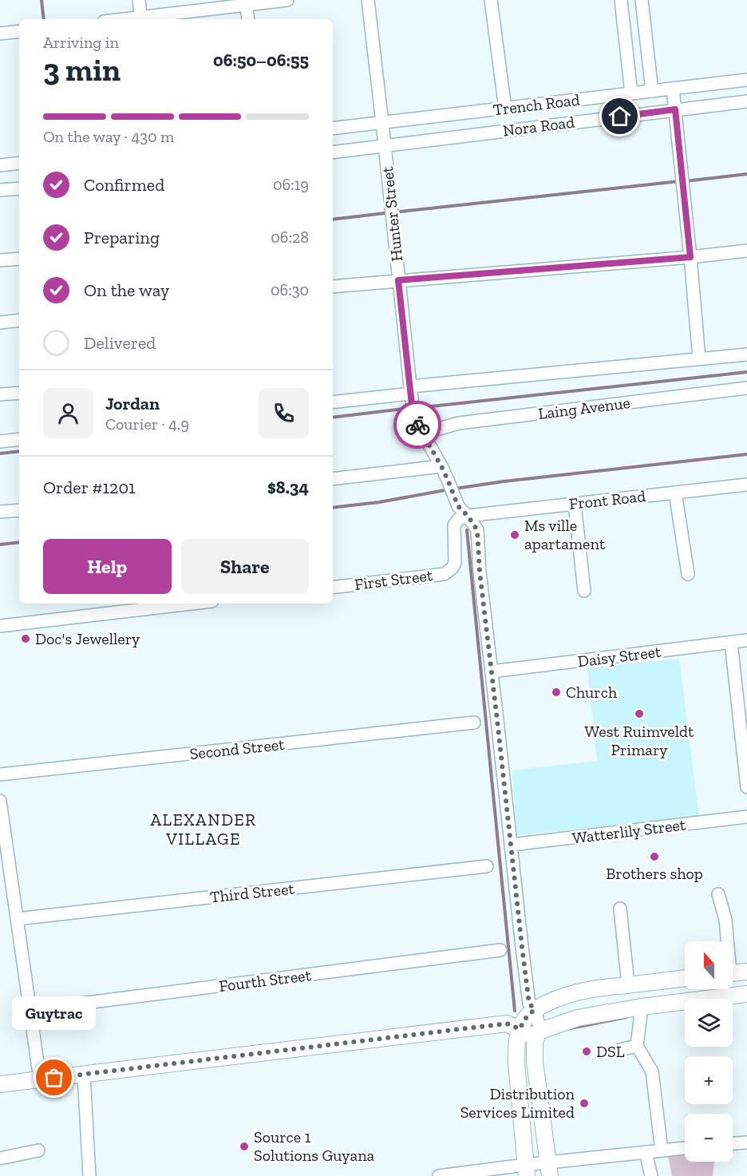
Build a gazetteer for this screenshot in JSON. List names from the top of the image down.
{
  "streets": {
    "street": [
      "Trench Road",
      "Nora Road",
      "Hunter Street",
      "Laing Avenue",
      "Front Road",
      "First Street",
      "Daisy Street",
      "Second Street",
      "Watterlily Street",
      "Third Street",
      "Fourth Street"
    ]
  },
  "crossings": [
    ["Trench Road", "Hunter Street"],
    ["Nora Road", "Hunter Street"],
    ["Hunter Street", "Laing Avenue"],
    ["Hunter Street", "Front Road"],
    ["Hunter Street", "First Street"],
    ["Hunter Street", "Daisy Street"],
    ["Hunter Street", "Watterlily Street"],
    ["Front Road", "First Street"]
  ],
  "districts": ["ALEXANDER VILLAGE"],
  "places": [
    "Ms ville apartament",
    "Doc's Jewellery",
    "Church",
    "West Ruimveldt Primary",
    "Brothers shop",
    "DSL",
    "Guytrac",
    "Distribution Services Limited",
    "Source 1 Solutions Guyana"
  ],
  "north": "top",
  "page": {
    "heading": ["3 min", "Arriving in", "06:50–06:55"],
    "panel": [
      "Jordan",
      "Courier · 4.9",
      "Order #1201",
      "$8.34"
    ],
    "bar": "On the way · 430 m",
    "list": [
      ["Confirmed", "06:19"],
      ["Preparing", "06:28"],
      ["On the way", "06:30"],
      "Delivered"
    ],
    "buttons": ["Help", "Share"],
    "map_buttons": ["+", "−"],
    "bubble": "Guytrac"
  }
}
